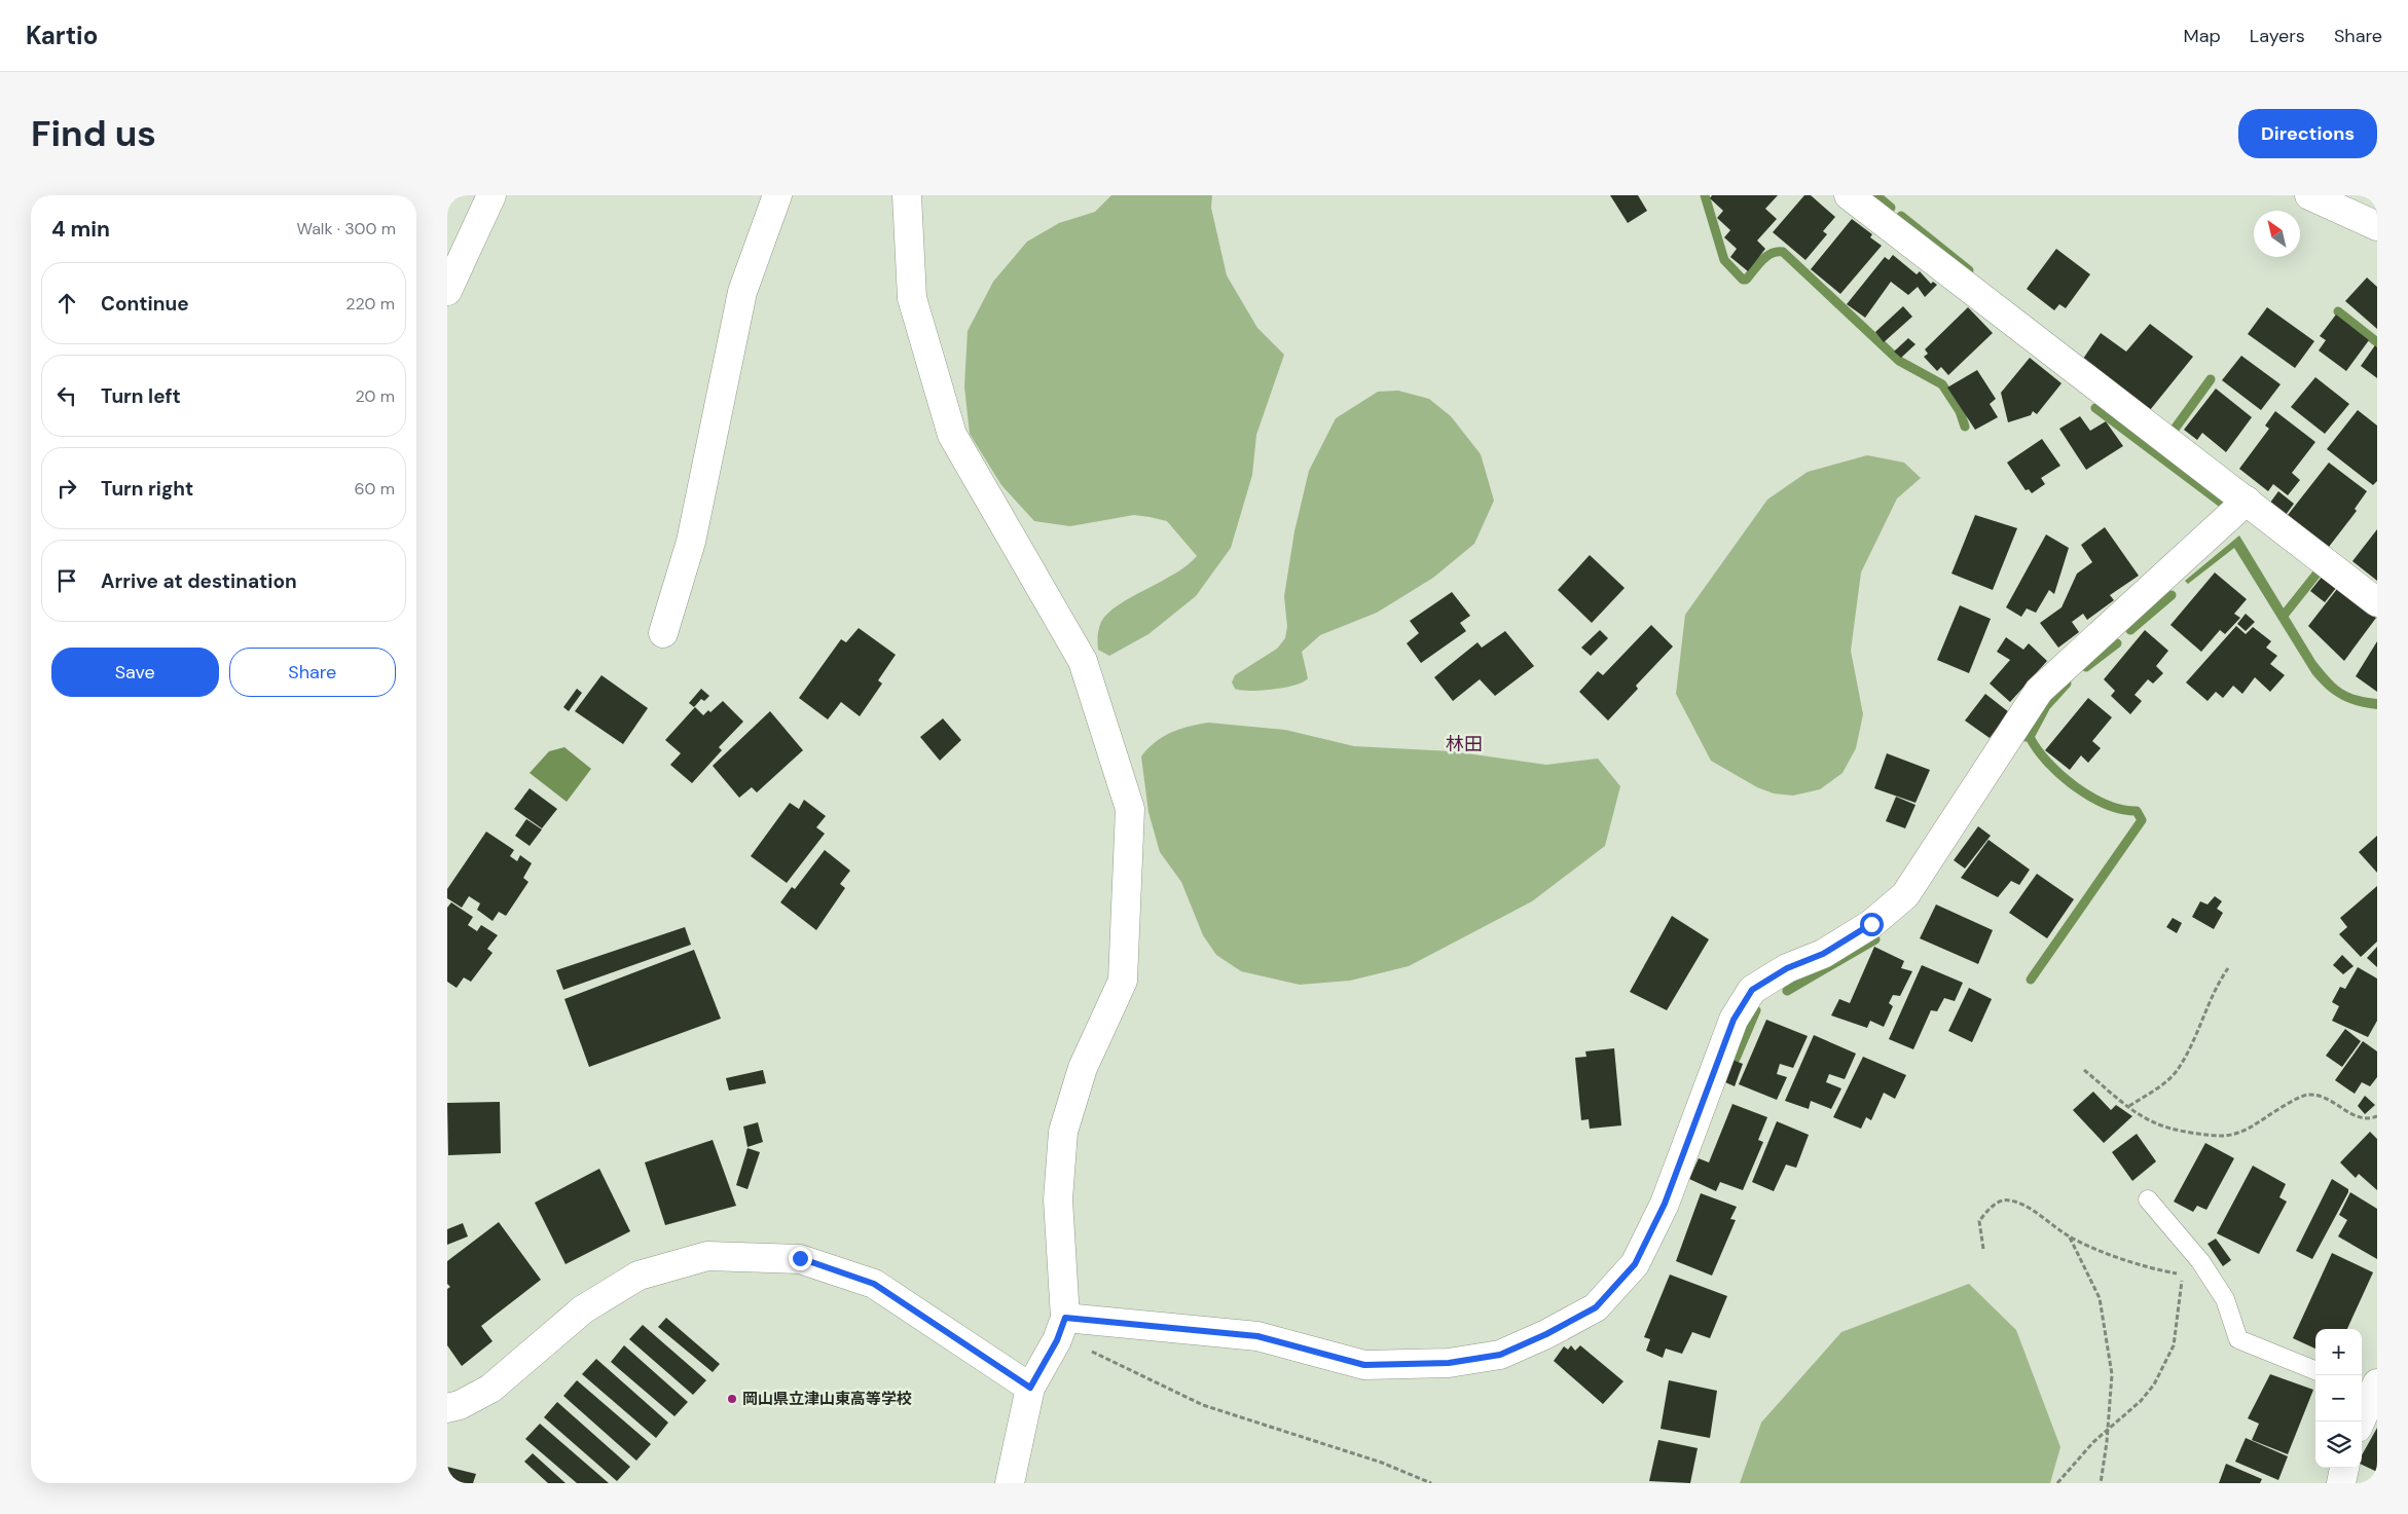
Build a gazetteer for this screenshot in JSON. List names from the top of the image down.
{
  "districts": ["林田"],
  "places": ["岡山県立津山東高等学校"],
  "north": "top left",
  "page": {
    "header": "Kartio",
    "nav": ["Map", "Layers", "Share"],
    "buttons": [
      "Directions",
      ["Save", "Share"]
    ],
    "title": "Find us",
    "heading": ["4 min", "Walk · 300 m"],
    "list": [
      ["Continue", "220 m"],
      ["Turn left", "20 m"],
      ["Turn right", "60 m"],
      "Arrive at destination"
    ],
    "map_buttons": ["+", "−"]
  }
}
